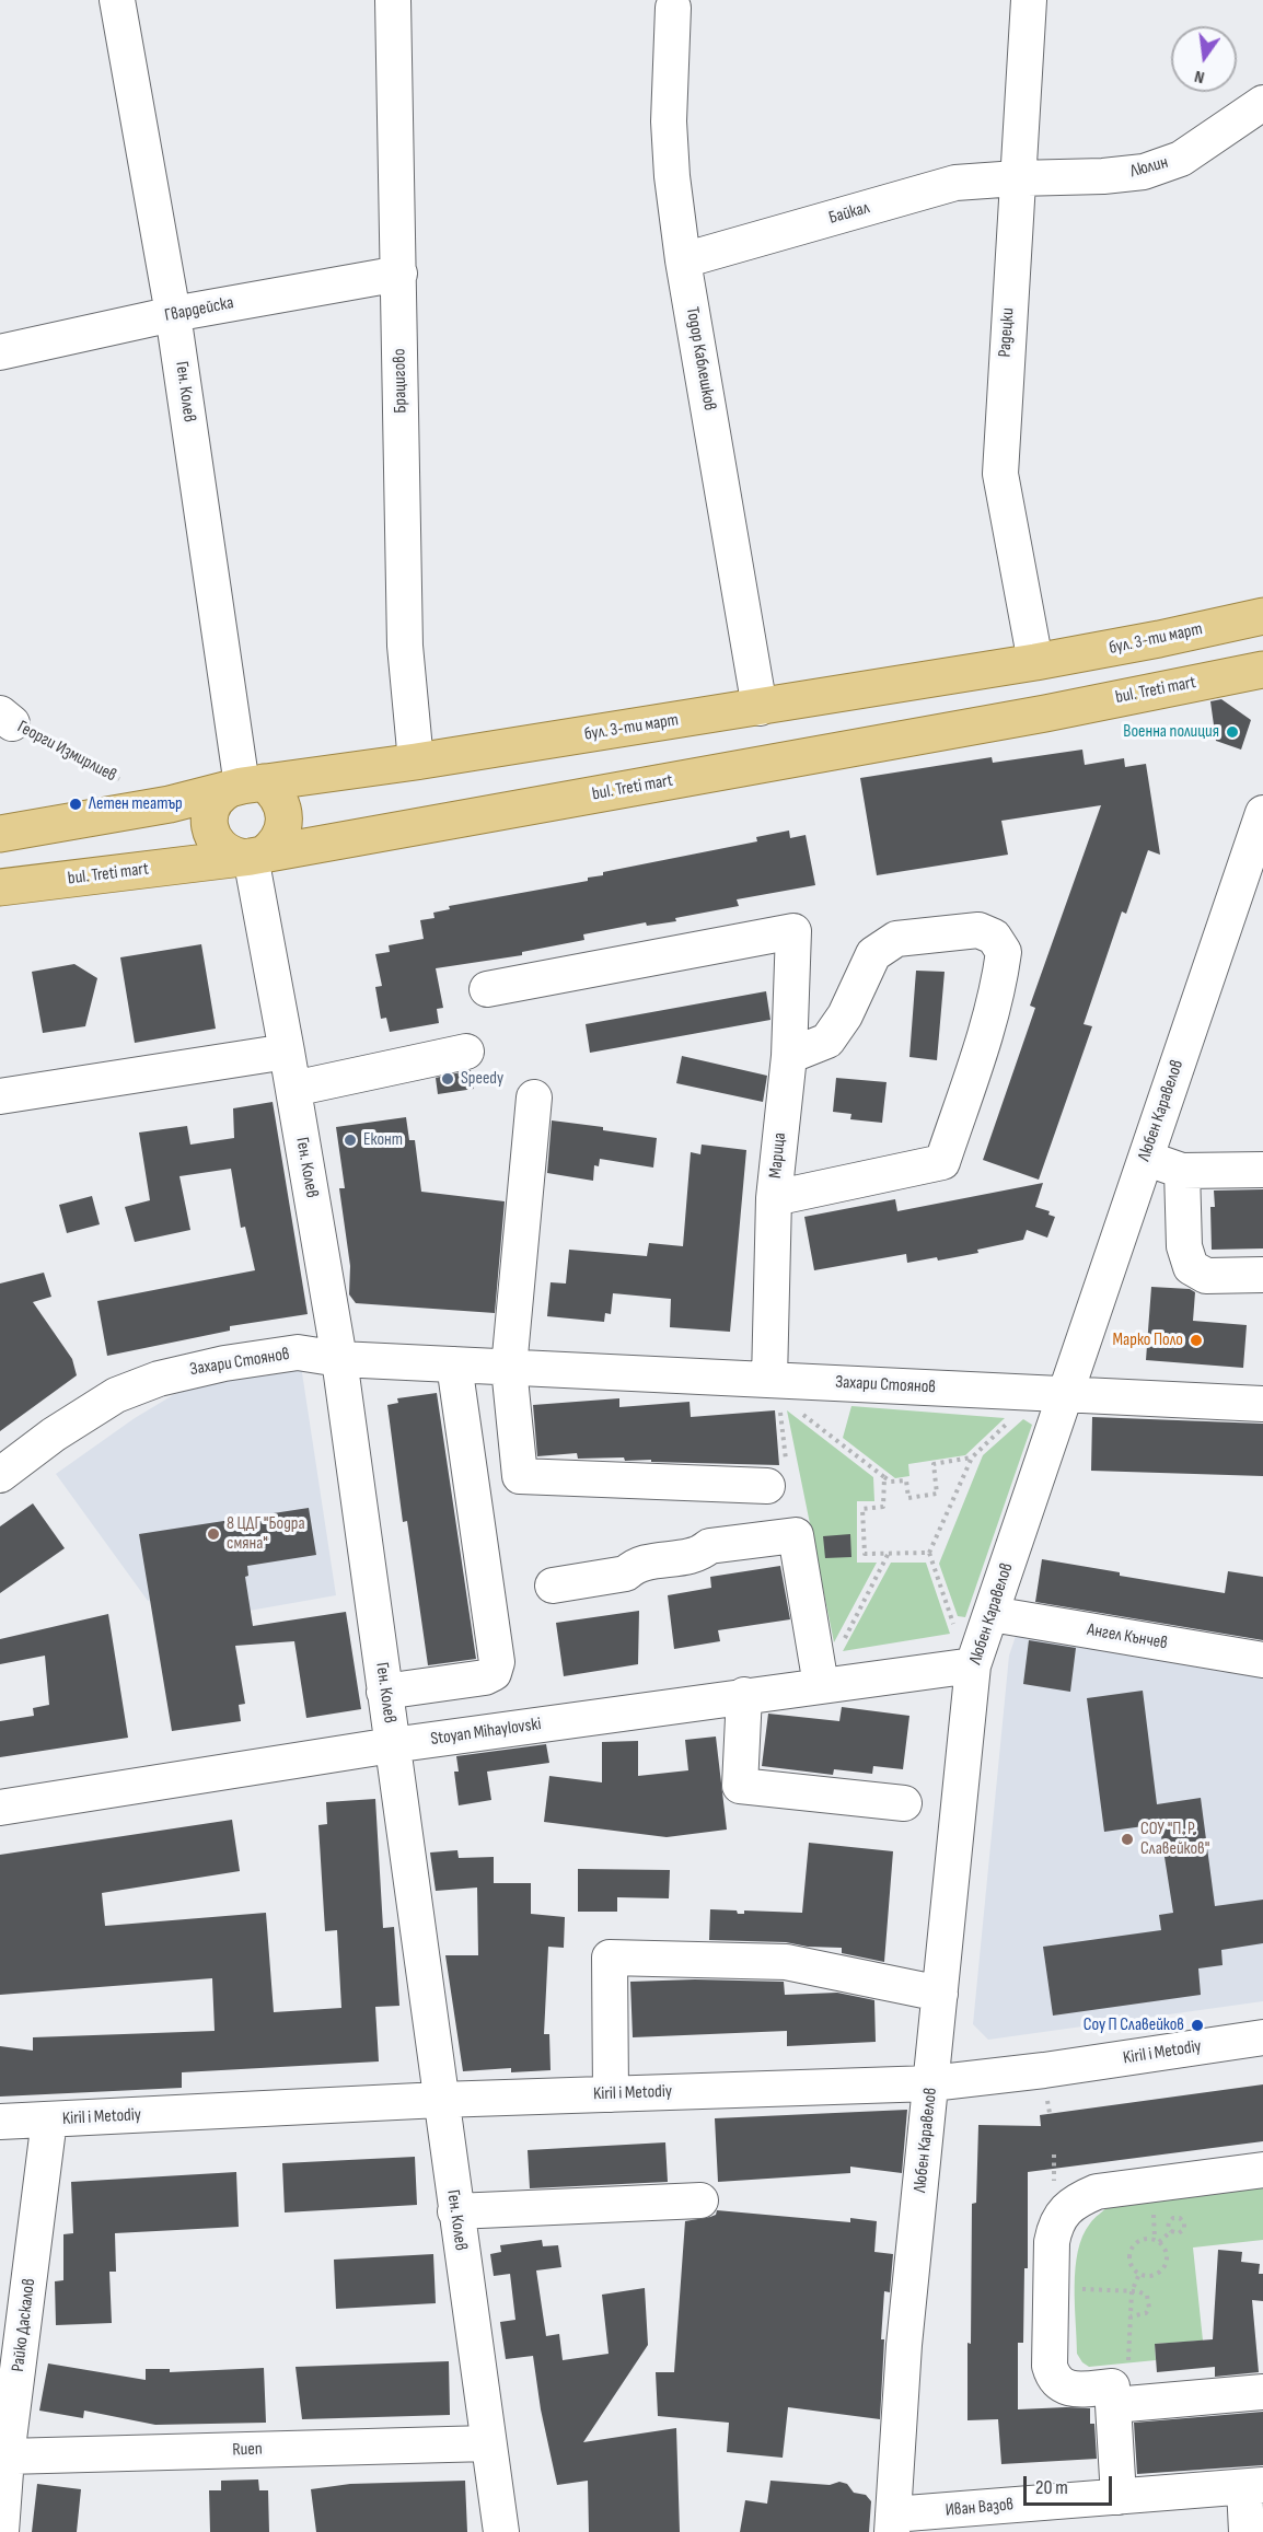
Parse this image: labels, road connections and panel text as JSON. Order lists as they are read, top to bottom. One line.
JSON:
{"streets":{"main road":["бул. 3-ти март","bul. Treti mart"],"street":["Люлин","Байкал","Гвардейска","Радецки","Тодор Каблешков","Брацигово","Ген. Колев","Любен Каравелов","Марица","Захари Стоянов","Ангел Кънчев","Stoyan Mihaylovski","Kiril i Metodiy","Райко Даскалов","Ruen","Иван Вазов"],"path":["Георги Измирлиев"]},"crossings":[["Люлин","Байкал"],["Люлин","Радецки"],["Байкал","Радецки"],["Байкал","Тодор Каблешков"],["Гвардейска","Брацигово"],["Гвардейска","Ген. Колев"],["Радецки","бул. 3-ти март"],["Тодор Каблешков","бул. 3-ти март"],["Брацигово","бул. 3-ти март"],["Ген. Колев","бул. 3-ти март"],["Ген. Колев","bul. Treti mart"],["Ген. Колев","Захари Стоянов"],["Ген. Колев","Stoyan Mihaylovski"],["Ген. Колев","Kiril i Metodiy"],["Ген. Колев","Ruen"],["бул. 3-ти март","bul. Treti mart"],["бул. 3-ти март","Георги Измирлиев"],["Любен Каравелов","Захари Стоянов"],["Любен Каравелов","Ангел Кънчев"],["Любен Каравелов","Stoyan Mihaylovski"],["Любен Каравелов","Kiril i Metodiy"],["Любен Каравелов","Иван Вазов"],["Марица","Захари Стоянов"],["Kiril i Metodiy","Райко Даскалов"],["Райко Даскалов","Ruen"]],"places":["Военна полиция","Летен театър","Speedy","Еконт","Марко Поло","8 ЦДГ \"Бодра смяна\"","СОУ \"П. Р. Славейков\"","Соу П Славейков"],"scale_bar":"20 m","north":"bottom"}
